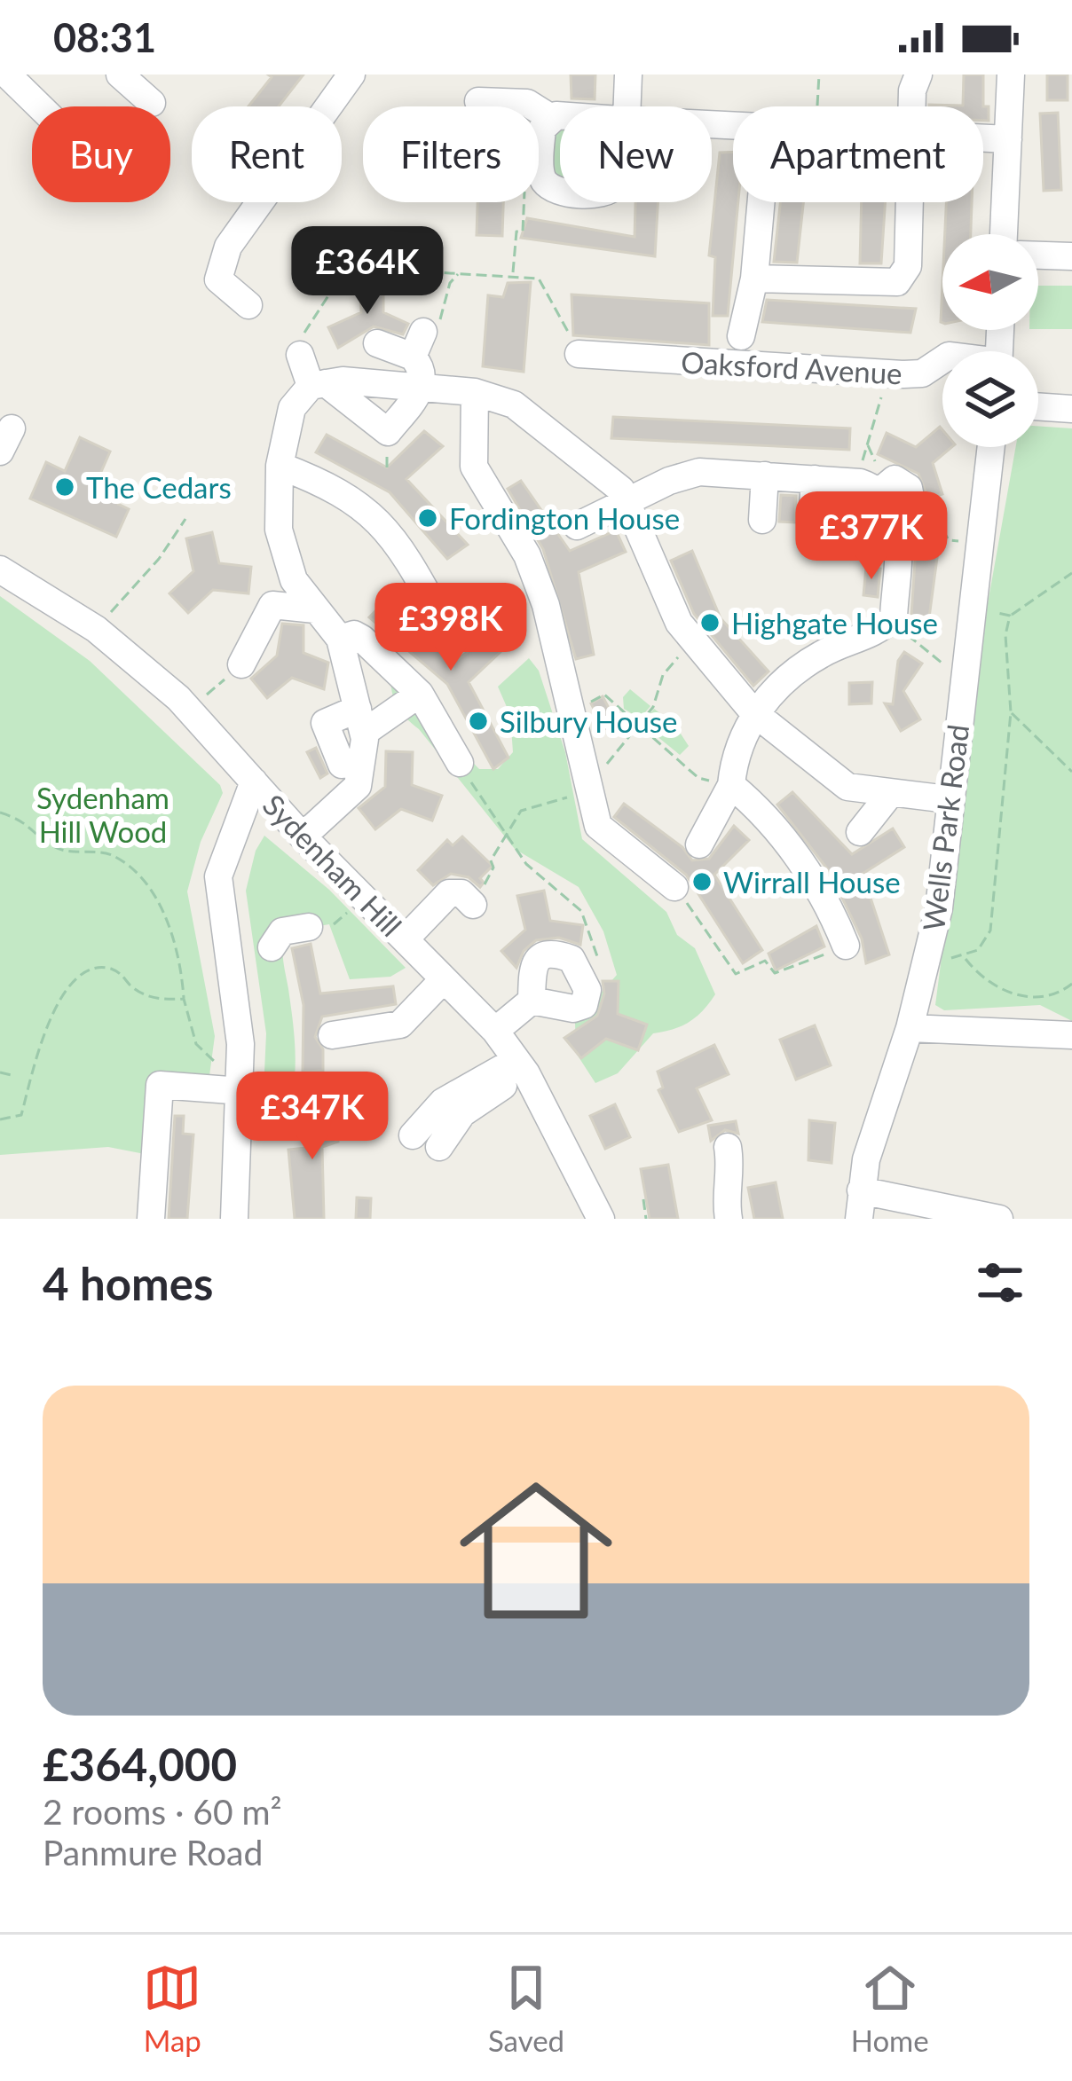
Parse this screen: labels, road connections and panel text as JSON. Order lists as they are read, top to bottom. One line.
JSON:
{"streets":{"street":["Oaksford Avenue","Wells Park Road","Sydenham Hill"]},"parks":["Sydenham Hill Wood"],"places":["The Cedars","Fordington House","Highgate House","Silbury House","Wirrall House"],"north":"left","page":{"status":"08:31","chip":["Buy","Rent","Filters","New","Apartment"],"price":["£364K","£377K","£398K","£347K"],"heading":"4 homes","list":[{"name":"£364,000","note":"2 rooms · 60 m² · Panmure Road"}],"tabs":["Map","Saved","Home"]}}
